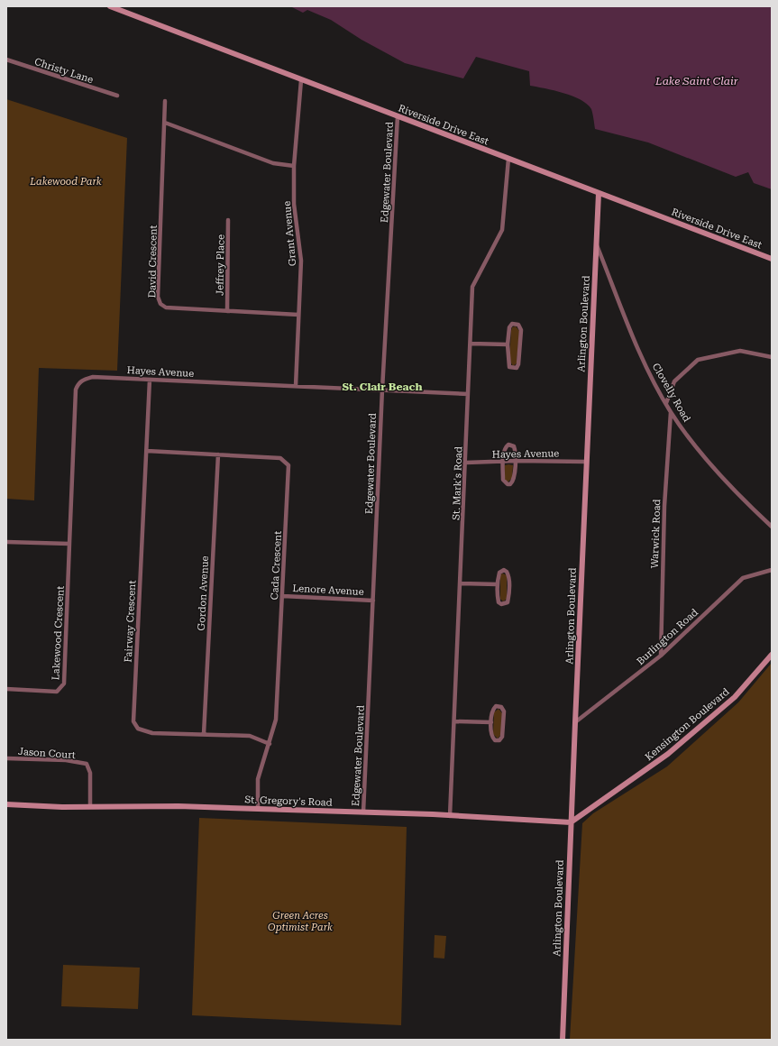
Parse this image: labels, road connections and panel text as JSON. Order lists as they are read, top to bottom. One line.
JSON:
{"streets":{"street":["Christy Lane","Riverside Drive East","Edgewater Boulevard","Grant Avenue","David Crescent","Jeffrey Place","Arlington Boulevard","Hayes Avenue","Clovelly Road","St. Mark's Road","Warwick Road","Cada Crescent","Lenore Avenue","Gordon Avenue","Fairway Crescent","Lakewood Crescent","Burlington Road","Kensington Boulevard","Jason Court","St. Gregory's Road"]},"crossings":[["Riverside Drive East","Edgewater Boulevard"],["Riverside Drive East","Grant Avenue"],["Riverside Drive East","Arlington Boulevard"],["Riverside Drive East","St. Mark's Road"],["Edgewater Boulevard","Hayes Avenue"],["Edgewater Boulevard","Lenore Avenue"],["Edgewater Boulevard","St. Gregory's Road"],["Grant Avenue","David Crescent"],["Grant Avenue","Hayes Avenue"],["David Crescent","Jeffrey Place"],["Arlington Boulevard","Hayes Avenue"],["Arlington Boulevard","Clovelly Road"],["Arlington Boulevard","Burlington Road"],["Arlington Boulevard","Kensington Boulevard"],["Arlington Boulevard","St. Gregory's Road"],["Hayes Avenue","St. Mark's Road"],["Hayes Avenue","Fairway Crescent"],["Hayes Avenue","Lakewood Crescent"],["Clovelly Road","Warwick Road"],["St. Mark's Road","St. Gregory's Road"],["Warwick Road","Burlington Road"],["Cada Crescent","Lenore Avenue"],["Cada Crescent","Gordon Avenue"],["Cada Crescent","Fairway Crescent"],["Cada Crescent","St. Gregory's Road"],["Gordon Avenue","Fairway Crescent"],["Kensington Boulevard","St. Gregory's Road"],["Jason Court","St. Gregory's Road"]],"districts":["St. Clair Beach"],"water":["Lake Saint Clair"],"parks":["Lakewood Park","Green Acres Optimist Park"]}
